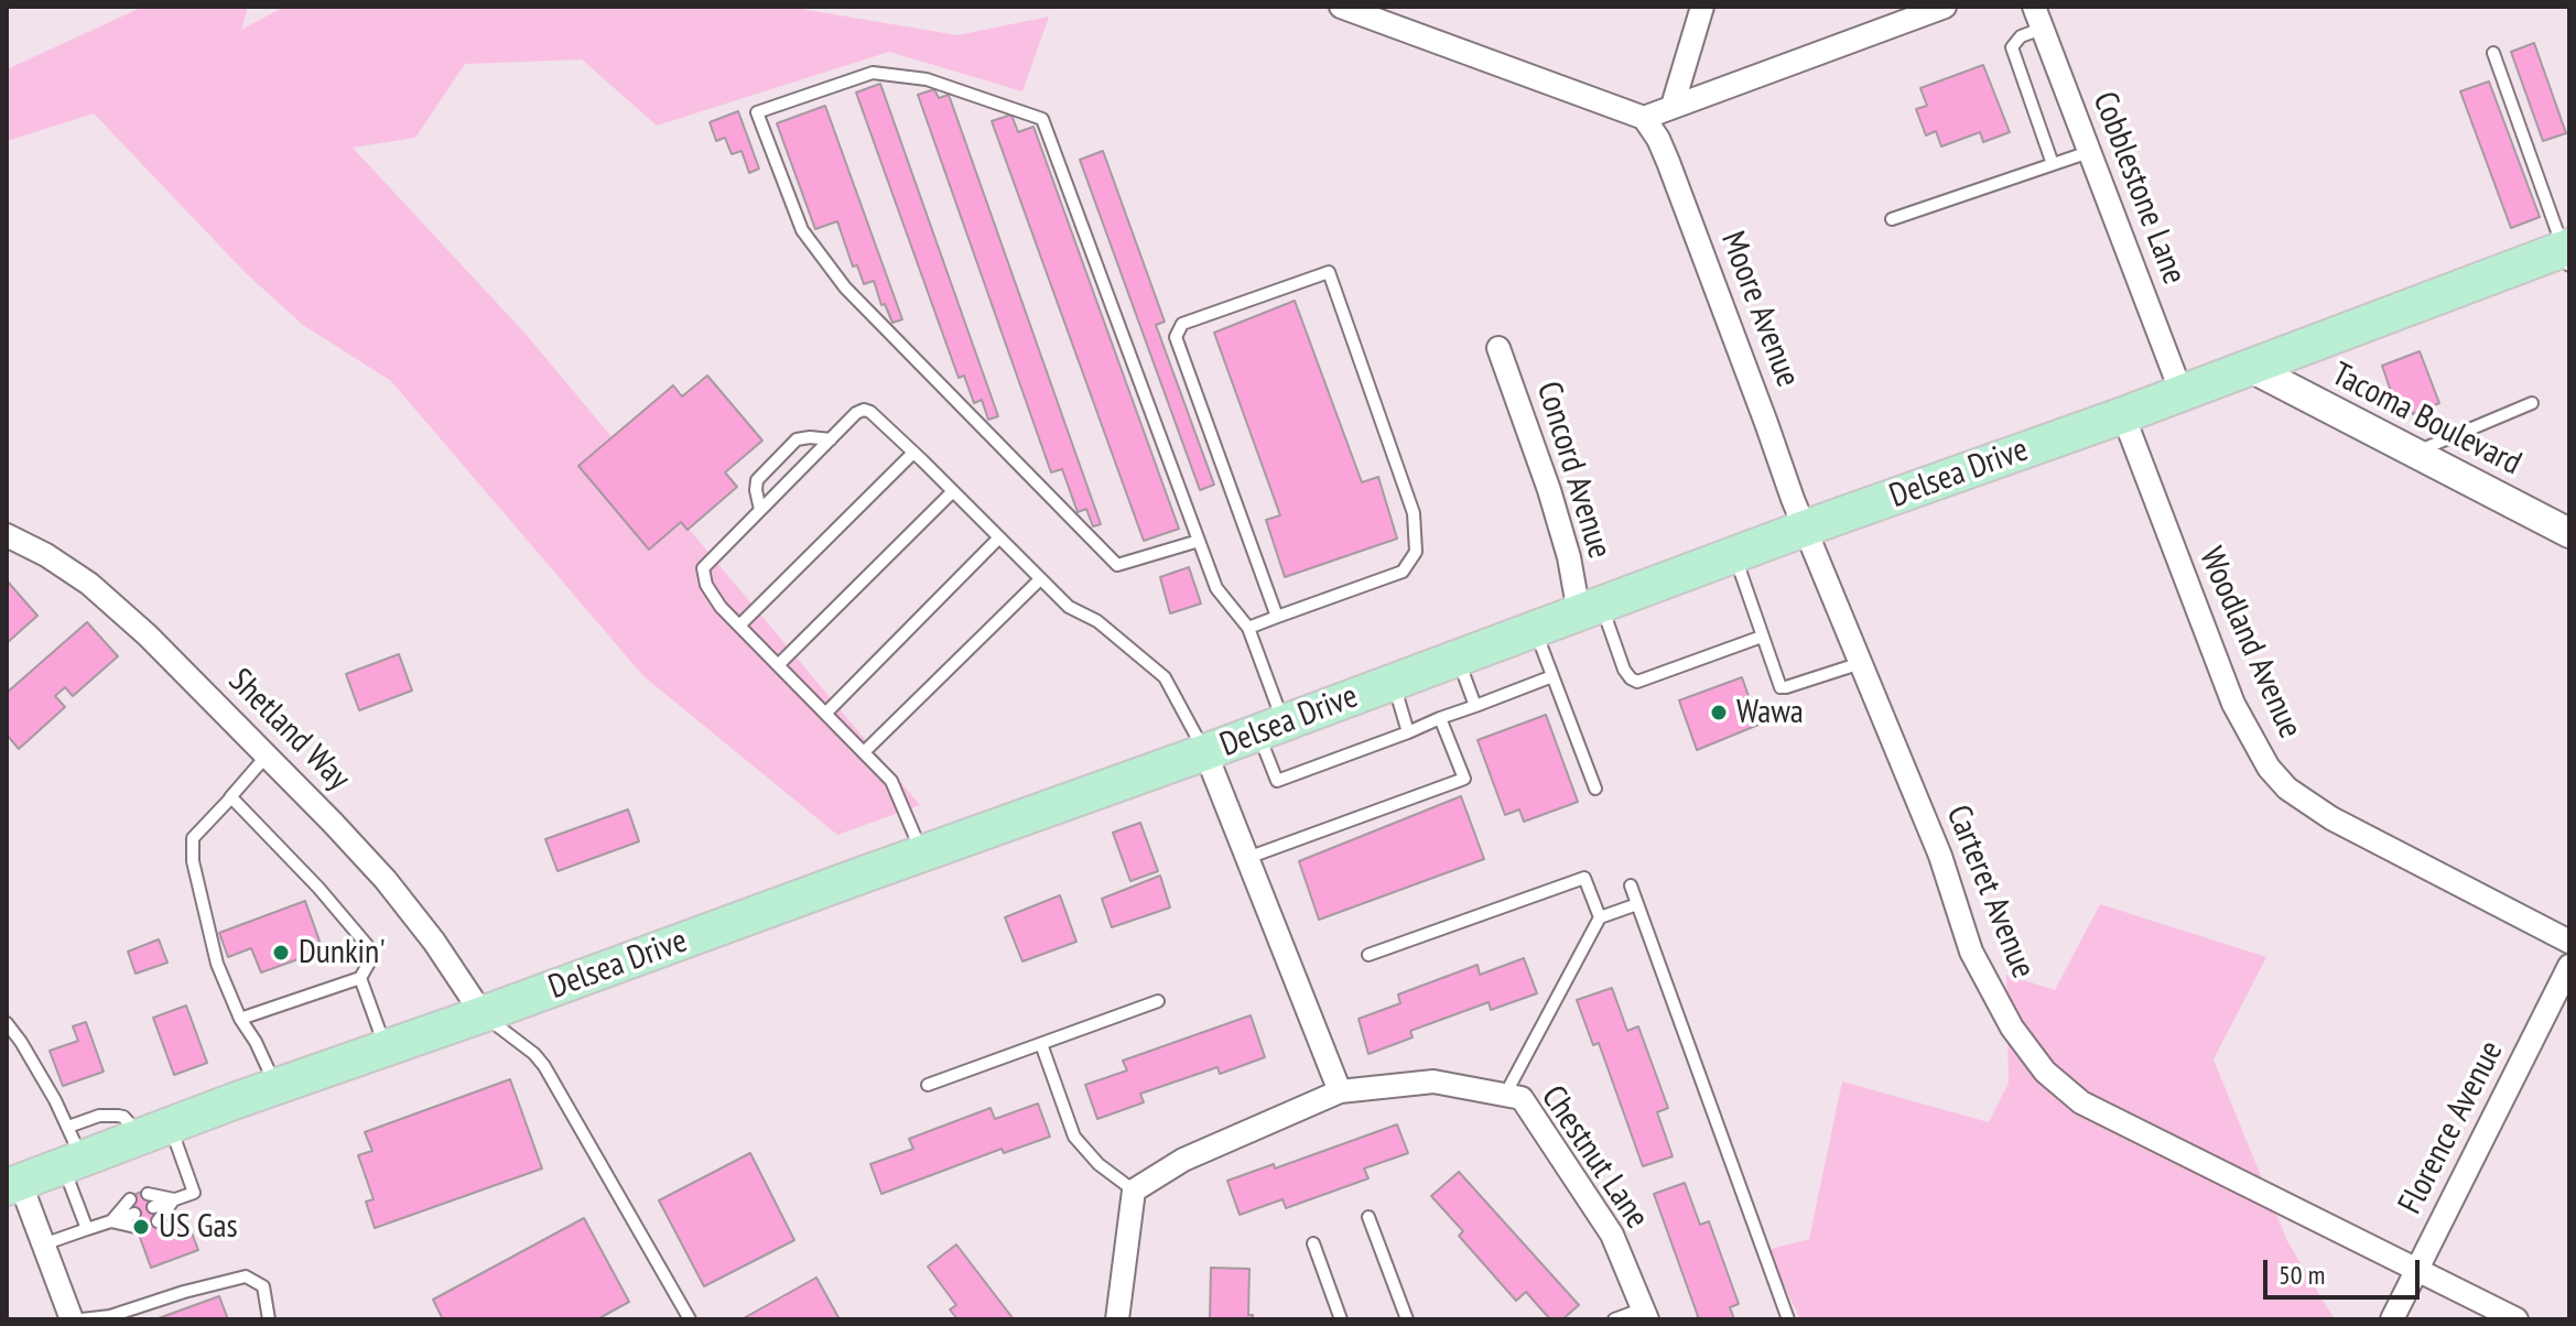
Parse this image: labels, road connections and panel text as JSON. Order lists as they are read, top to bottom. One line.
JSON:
{"streets":{"main road":["Delsea Drive"],"street":["Cobblestone Lane","Moore Avenue","Tacoma Boulevard","Concord Avenue","Woodland Avenue","Shetland Way","Carteret Avenue","Florence Avenue","Chestnut Lane"]},"crossings":[["Cobblestone Lane","Delsea Drive"],["Moore Avenue","Delsea Drive"],["Moore Avenue","Carteret Avenue"],["Tacoma Boulevard","Delsea Drive"],["Concord Avenue","Delsea Drive"],["Delsea Drive","Woodland Avenue"],["Delsea Drive","Shetland Way"],["Delsea Drive","Carteret Avenue"],["Carteret Avenue","Florence Avenue"]],"places":["Wawa","Dunkin'","US Gas"],"scale_bar":"50 m"}
